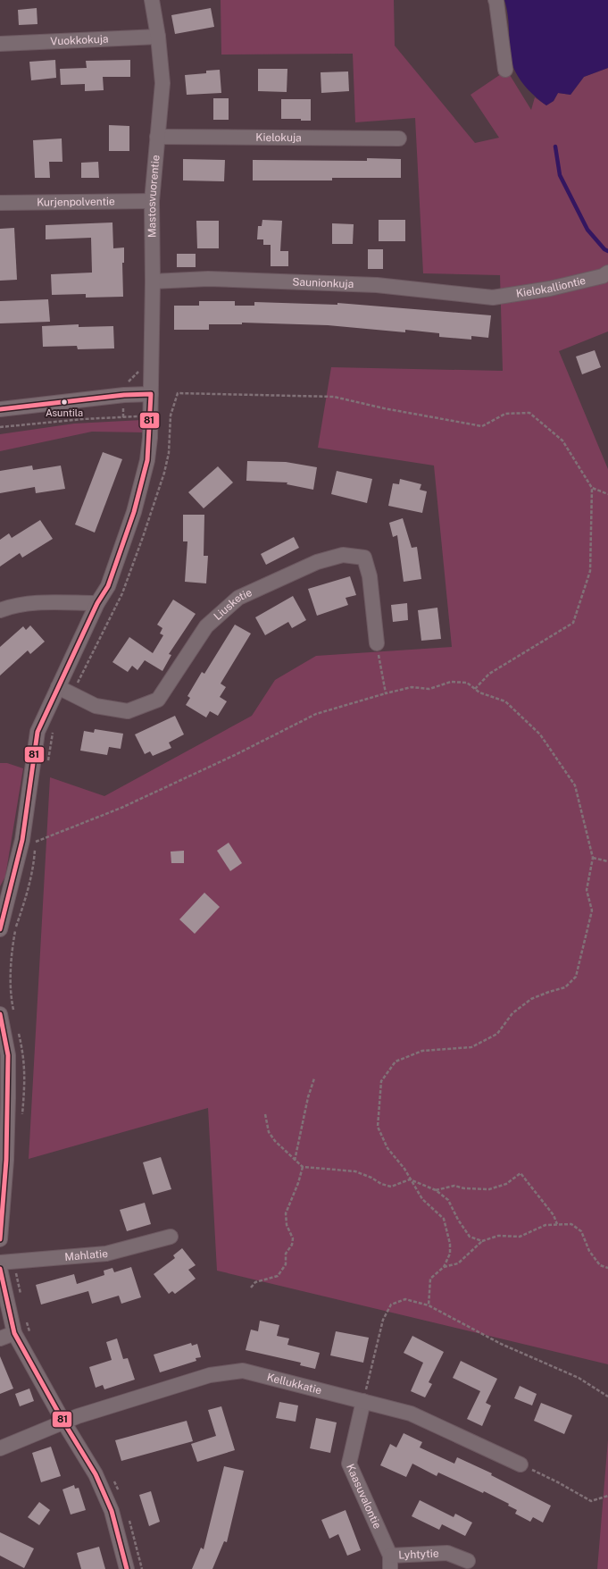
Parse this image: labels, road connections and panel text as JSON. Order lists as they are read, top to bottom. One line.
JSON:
{"streets":{"street":["Vuokkokuja","Kielokuja","Mastosvuorentie","Kurjenpolventie","Saunionkuja","Kielokalliontie","Liusketie","Mahlatie","Kellukkatie","Kaasuvalontie","Lyhtytie"]},"crossings":[["Vuokkokuja","Mastosvuorentie"],["Kielokuja","Mastosvuorentie"],["Mastosvuorentie","Kurjenpolventie"],["Mastosvuorentie","Saunionkuja"],["Mastosvuorentie","Liusketie"],["Saunionkuja","Kielokalliontie"],["Kellukkatie","Kaasuvalontie"],["Kaasuvalontie","Lyhtytie"]],"places":["Asuntila"],"lines":["transit line 81"]}
